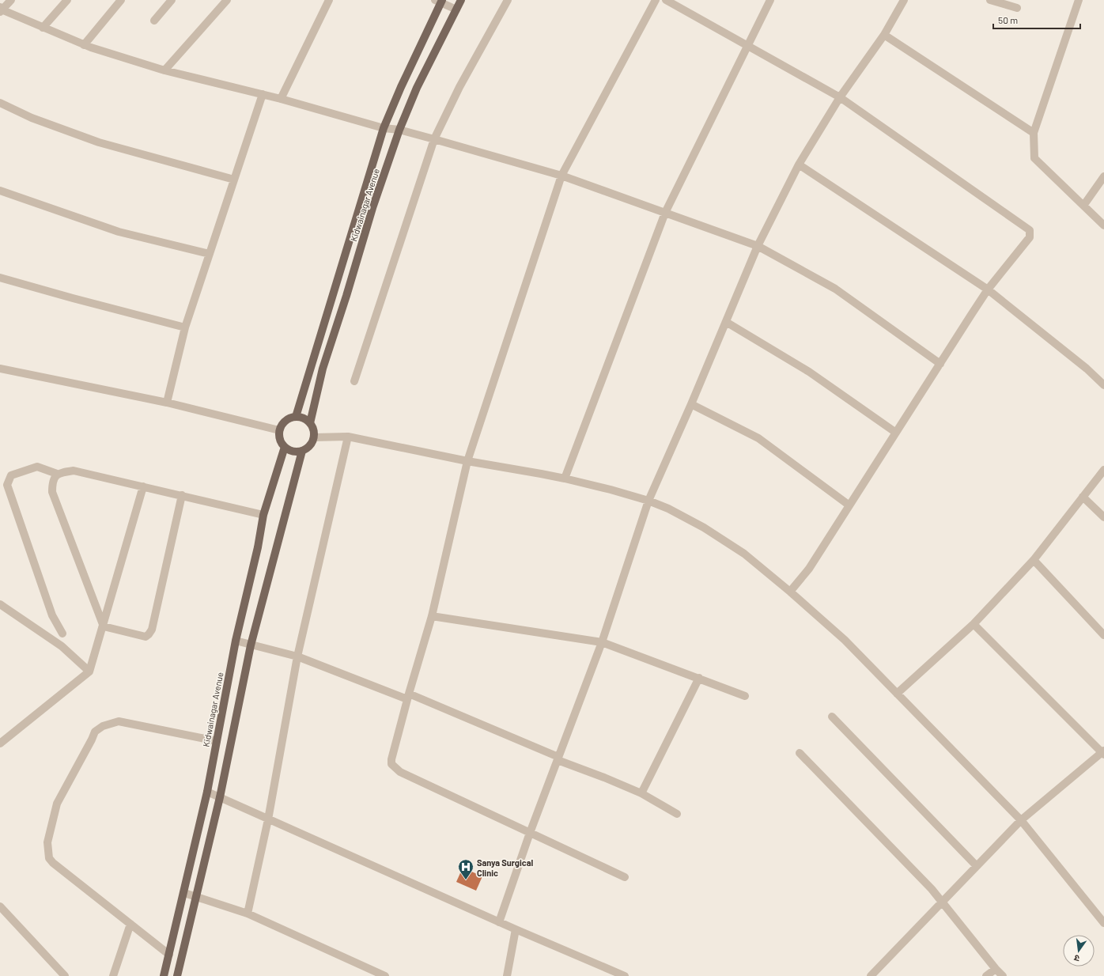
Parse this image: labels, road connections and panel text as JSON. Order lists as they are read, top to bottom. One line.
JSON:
{"streets":{"main road":["Kidwainagar Avenue"]},"places":{"hospital":["Sanya Surgical Clinic"]},"scale_bar":"50 m","north":"bottom"}
